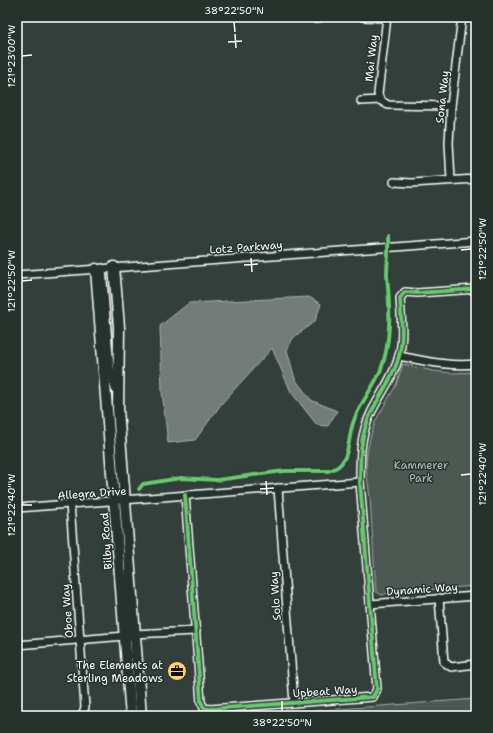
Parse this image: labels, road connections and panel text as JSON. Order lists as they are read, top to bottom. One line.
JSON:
{"streets":{"street":["Mai Way","Sona Way","Lotz Parkway","Allegra Drive","Bilby Road","Dynamic Way","Solo Way","Oboe Way","Upbeat Way"]},"crossings":[["Lotz Parkway","Bilby Road"],["Allegra Drive","Bilby Road"],["Allegra Drive","Solo Way"],["Allegra Drive","Oboe Way"],["Allegra Drive","Upbeat Way"],["Dynamic Way","Upbeat Way"],["Solo Way","Upbeat Way"]],"parks":["Kammerer Park"],"places":{"office":["The Elements at Sterling Meadows"]},"coordinates":["38°22'50\"N","121°23'00\"W","121°22'50\"W","121°22'40\"W"]}
